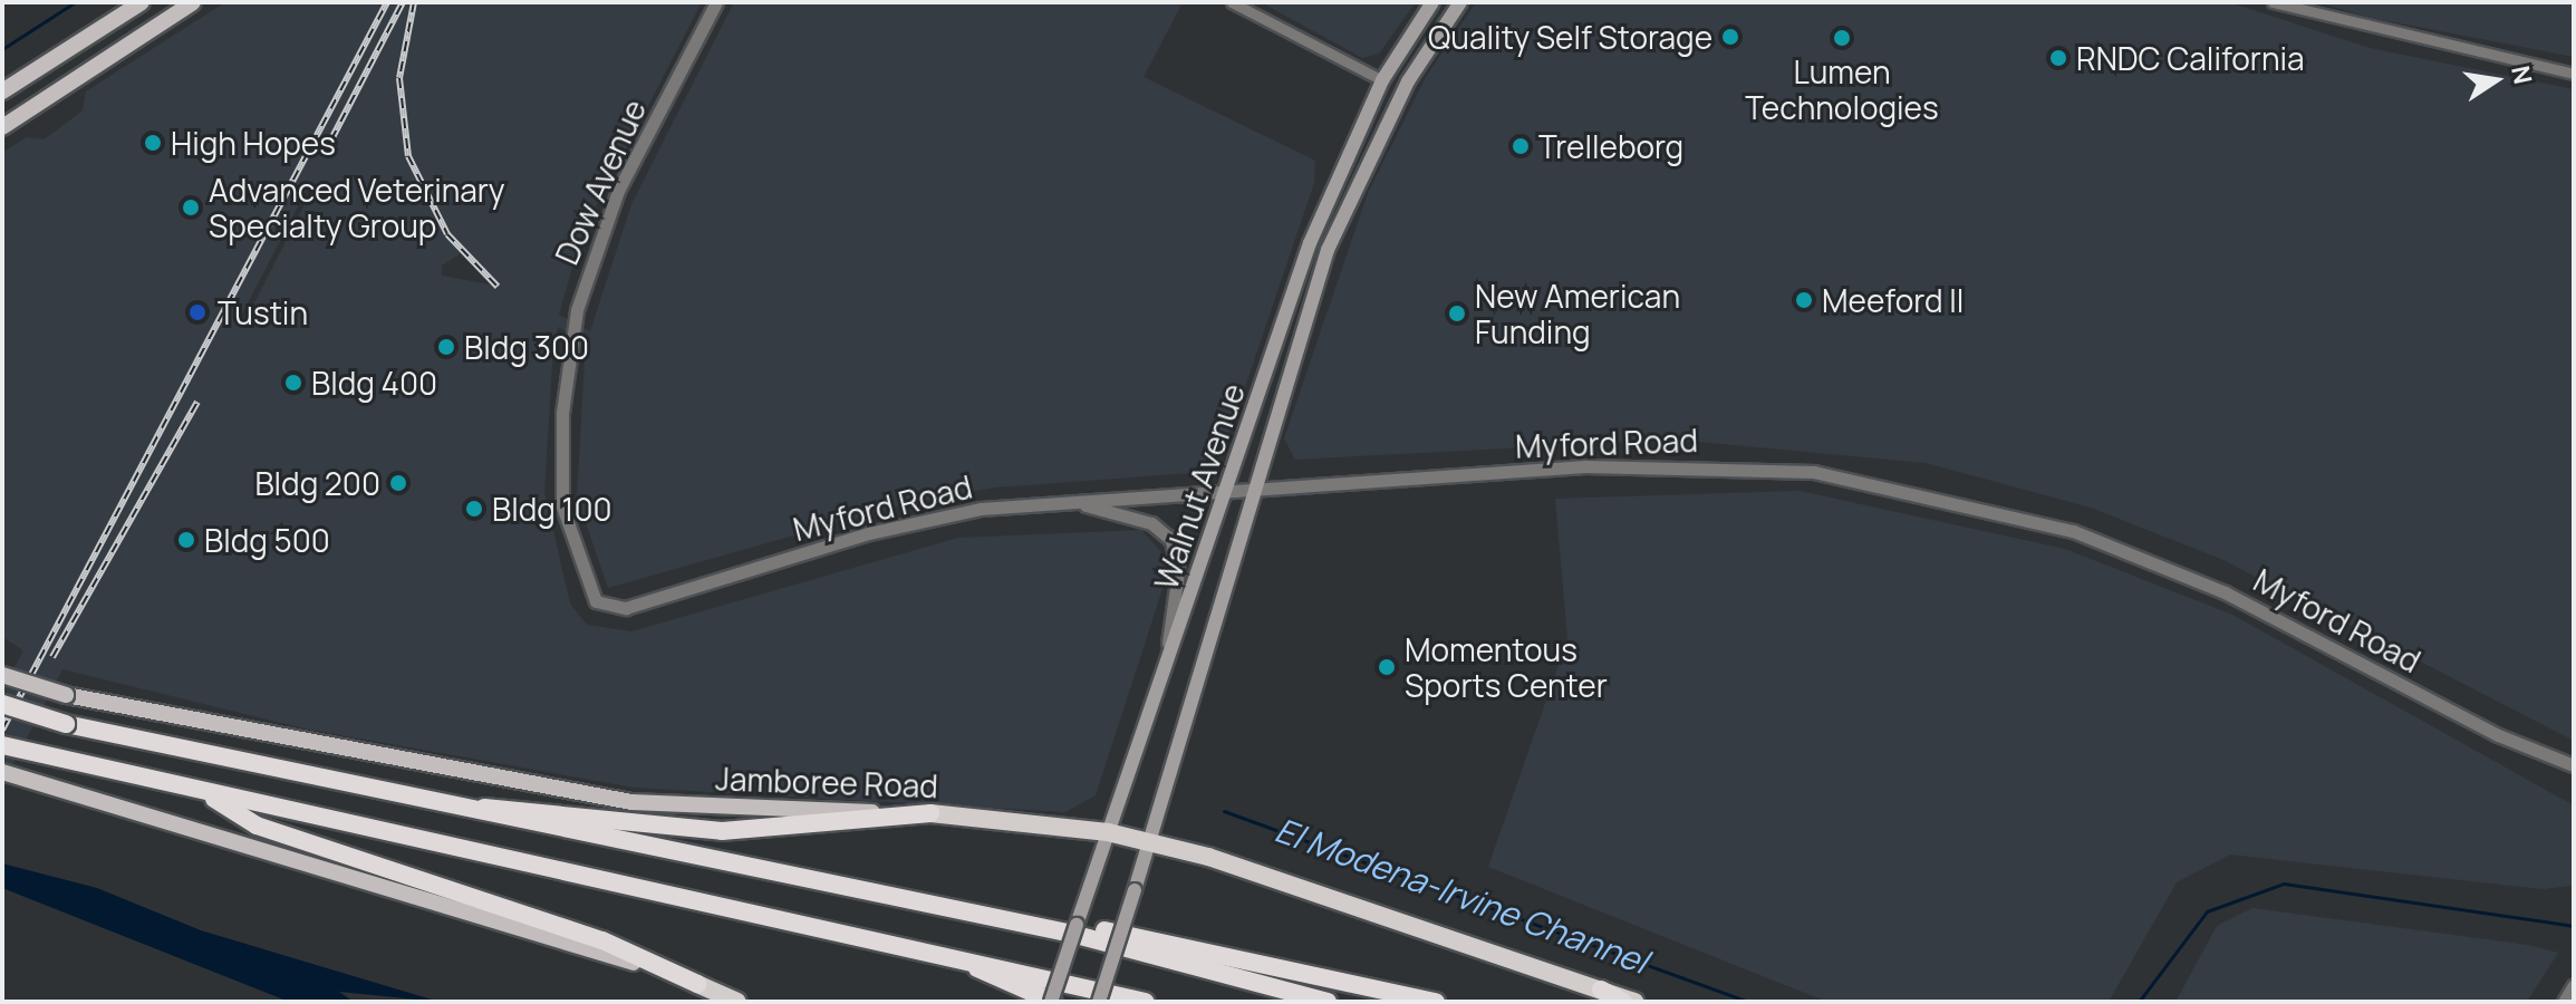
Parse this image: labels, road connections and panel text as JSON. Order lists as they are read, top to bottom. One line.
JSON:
{"streets":{"highway":["Jamboree Road"],"main road":["Walnut Avenue"],"street":["Dow Avenue","Myford Road"]},"crossings":[["Dow Avenue","Myford Road"],["Myford Road","Walnut Avenue"],["Walnut Avenue","Jamboree Road"]],"water":["El Modena-Irvine Channel"],"places":["Quality Self Storage","Lumen Technologies","RNDC California","High Hopes","Trelleborg","Advanced Veterinary Specialty Group","Meeford II","Tustin","New American Funding","Bldg 300","Bldg 400","Bldg 200","Bldg 100","Bldg 500","Momentous Sports Center"],"north":"right"}
